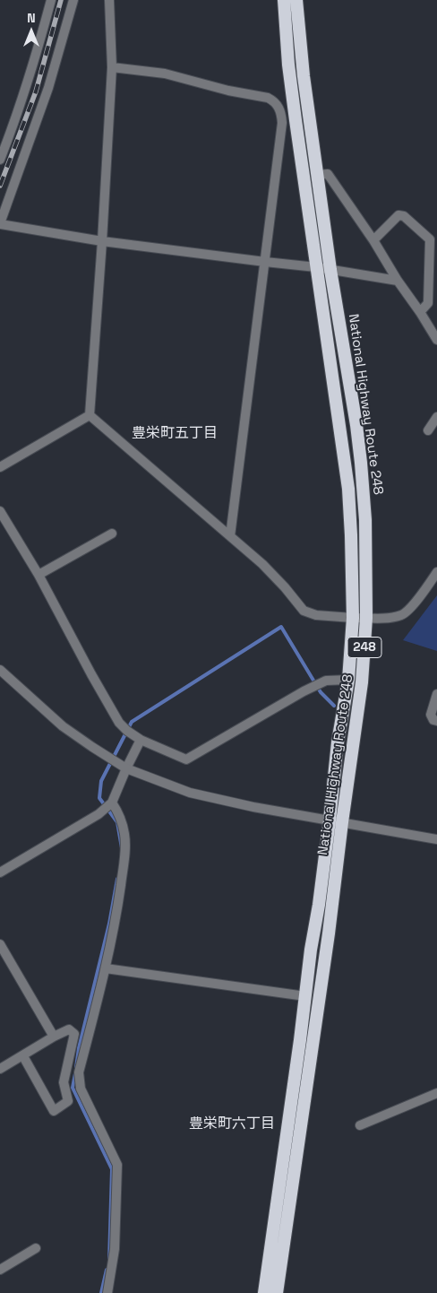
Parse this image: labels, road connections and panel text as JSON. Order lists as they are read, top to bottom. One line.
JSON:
{"streets":{"highway":["National Highway Route 248","248"]},"districts":["豊栄町五丁目","豊栄町六丁目"],"north":"top"}
